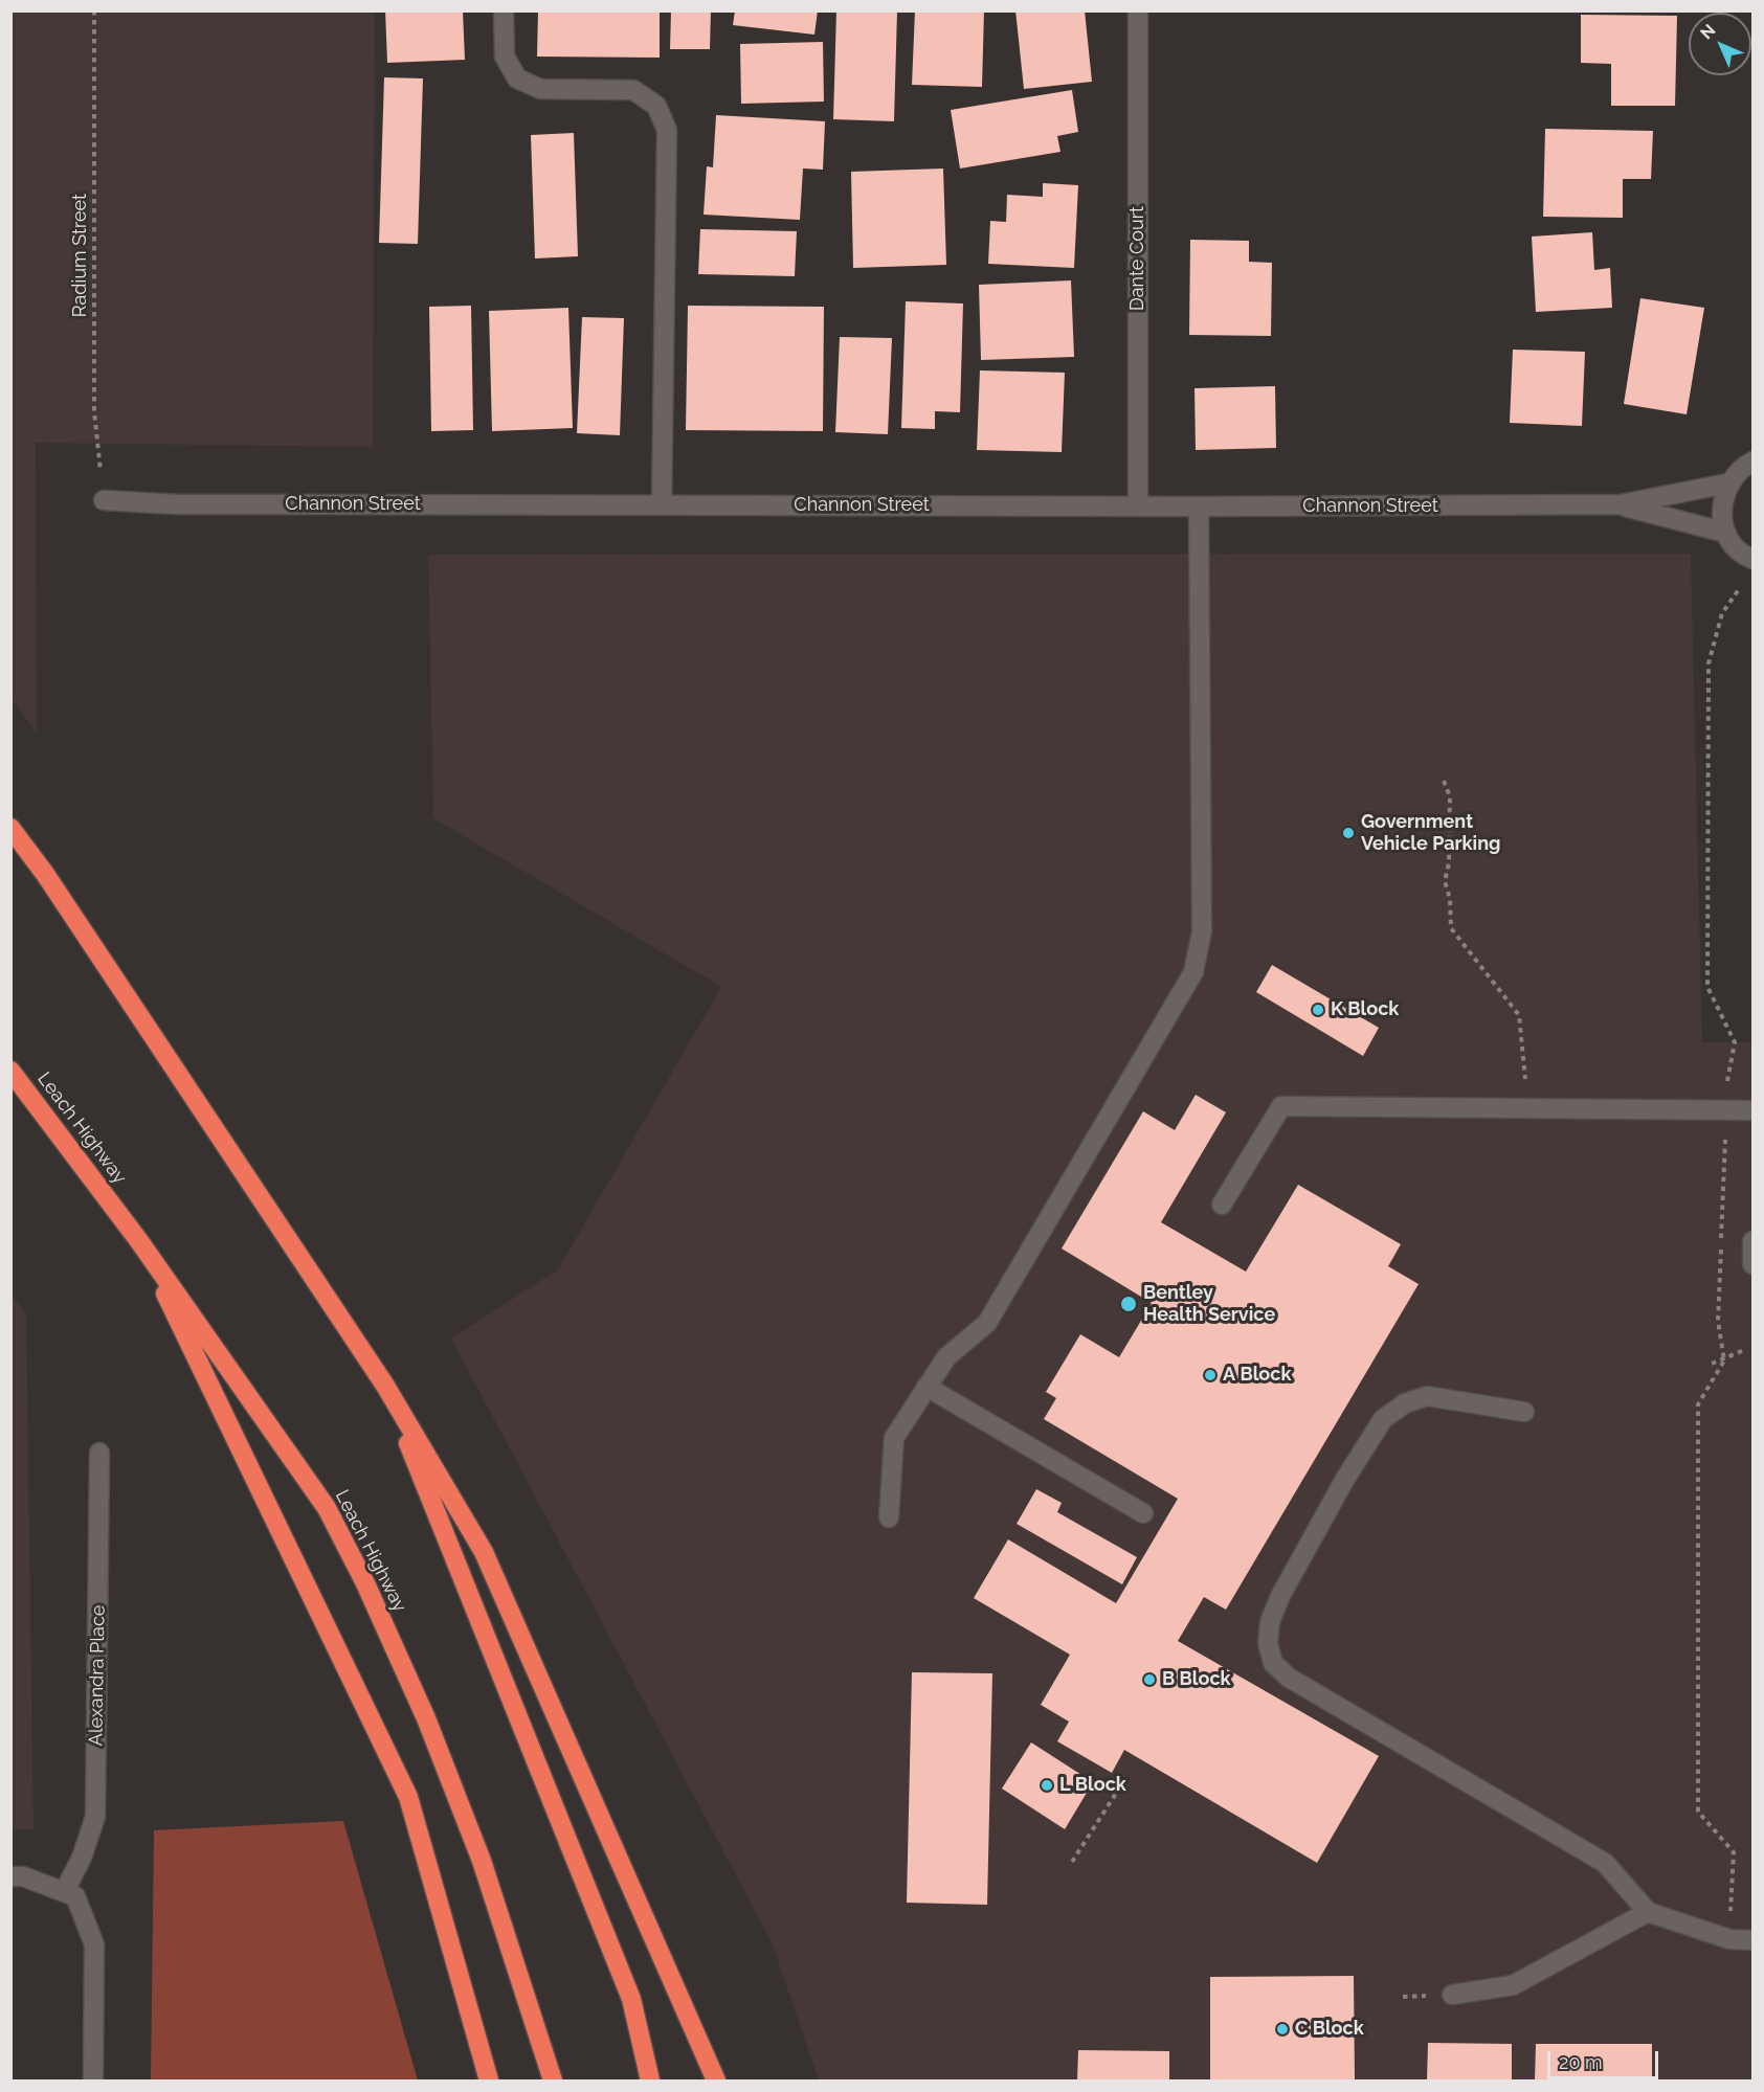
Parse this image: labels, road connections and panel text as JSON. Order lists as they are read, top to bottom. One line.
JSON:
{"streets":{"highway":["Leach Highway"],"street":["Dante Court","Channon Street","Alexandra Place"],"path":["Radium Street"]},"crossings":[["Radium Street","Channon Street"],["Dante Court","Channon Street"]],"places":["Government Vehicle Parking","K Block","Bentley Health Service","A Block","B Block","L Block","C Block"],"scale_bar":"20 m","north":"top left"}
